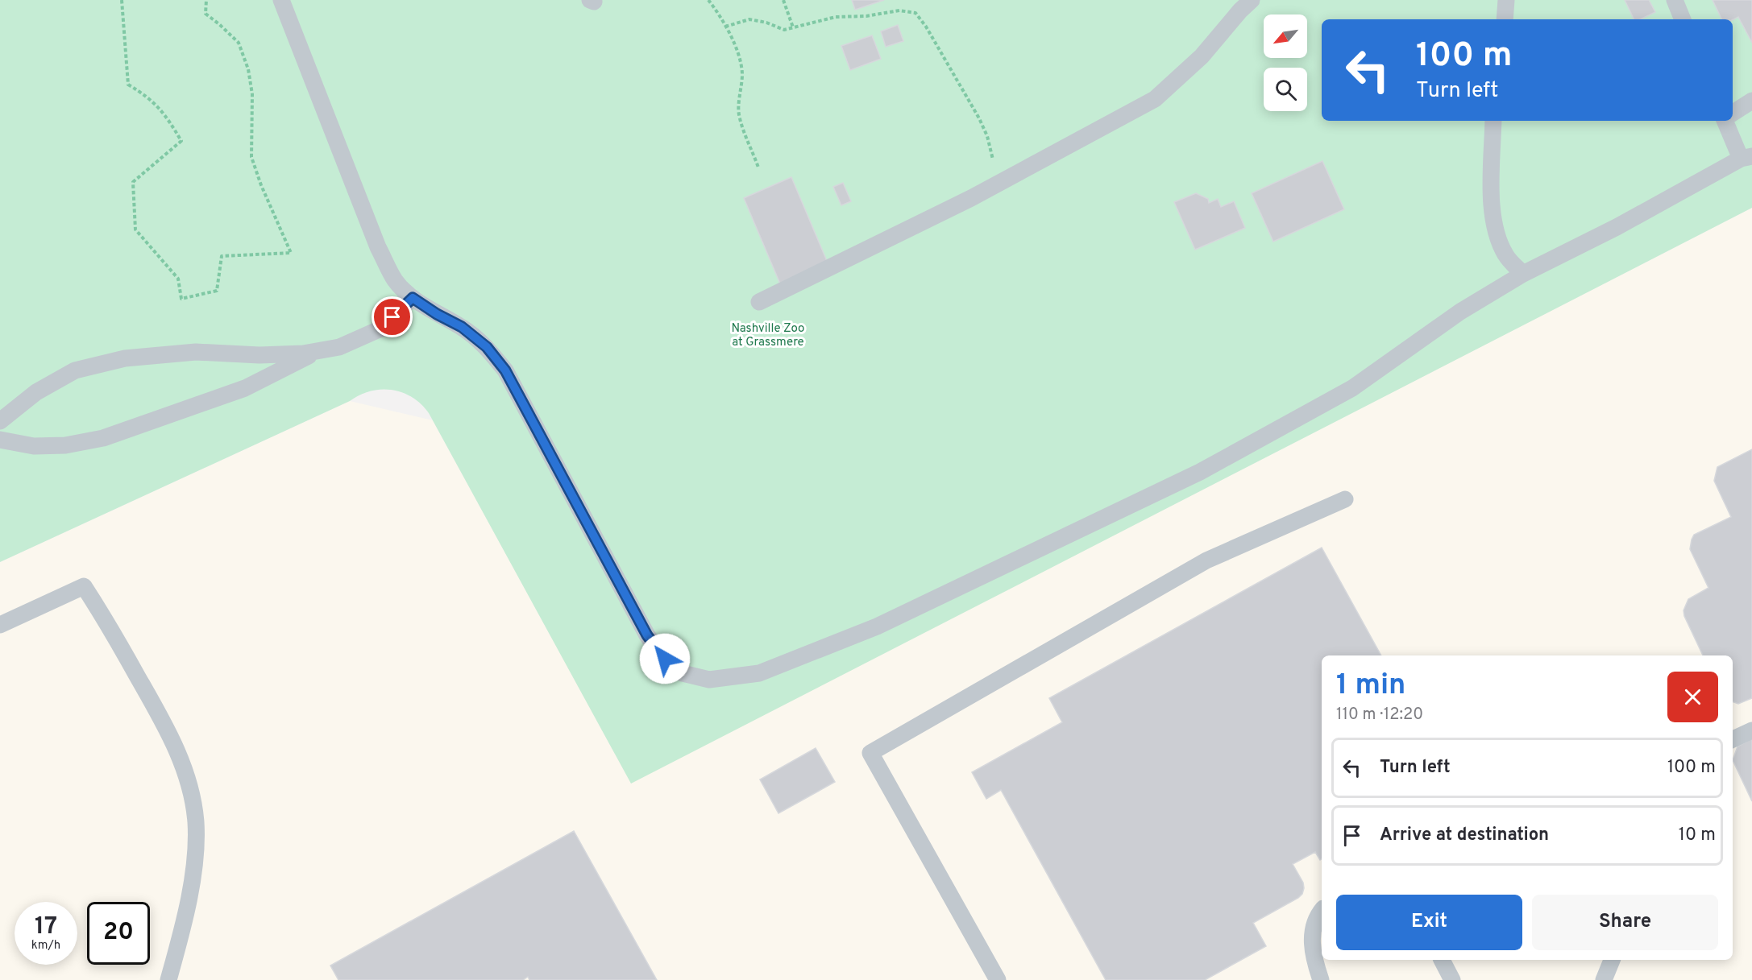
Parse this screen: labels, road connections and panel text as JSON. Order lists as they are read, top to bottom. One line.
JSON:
{"parks":["Nashville Zoo at Grassmere"],"north":"bottom left","page":{"turn":["100 m","Turn left"],"heading":["1 min","110 m · 12:20"],"list":[{"name":"Turn left","value":"100 m"},{"name":"Arrive at destination","value":"10 m"}],"buttons":["Exit","Share"],"speed":"17 km/h","limit":"20"}}
